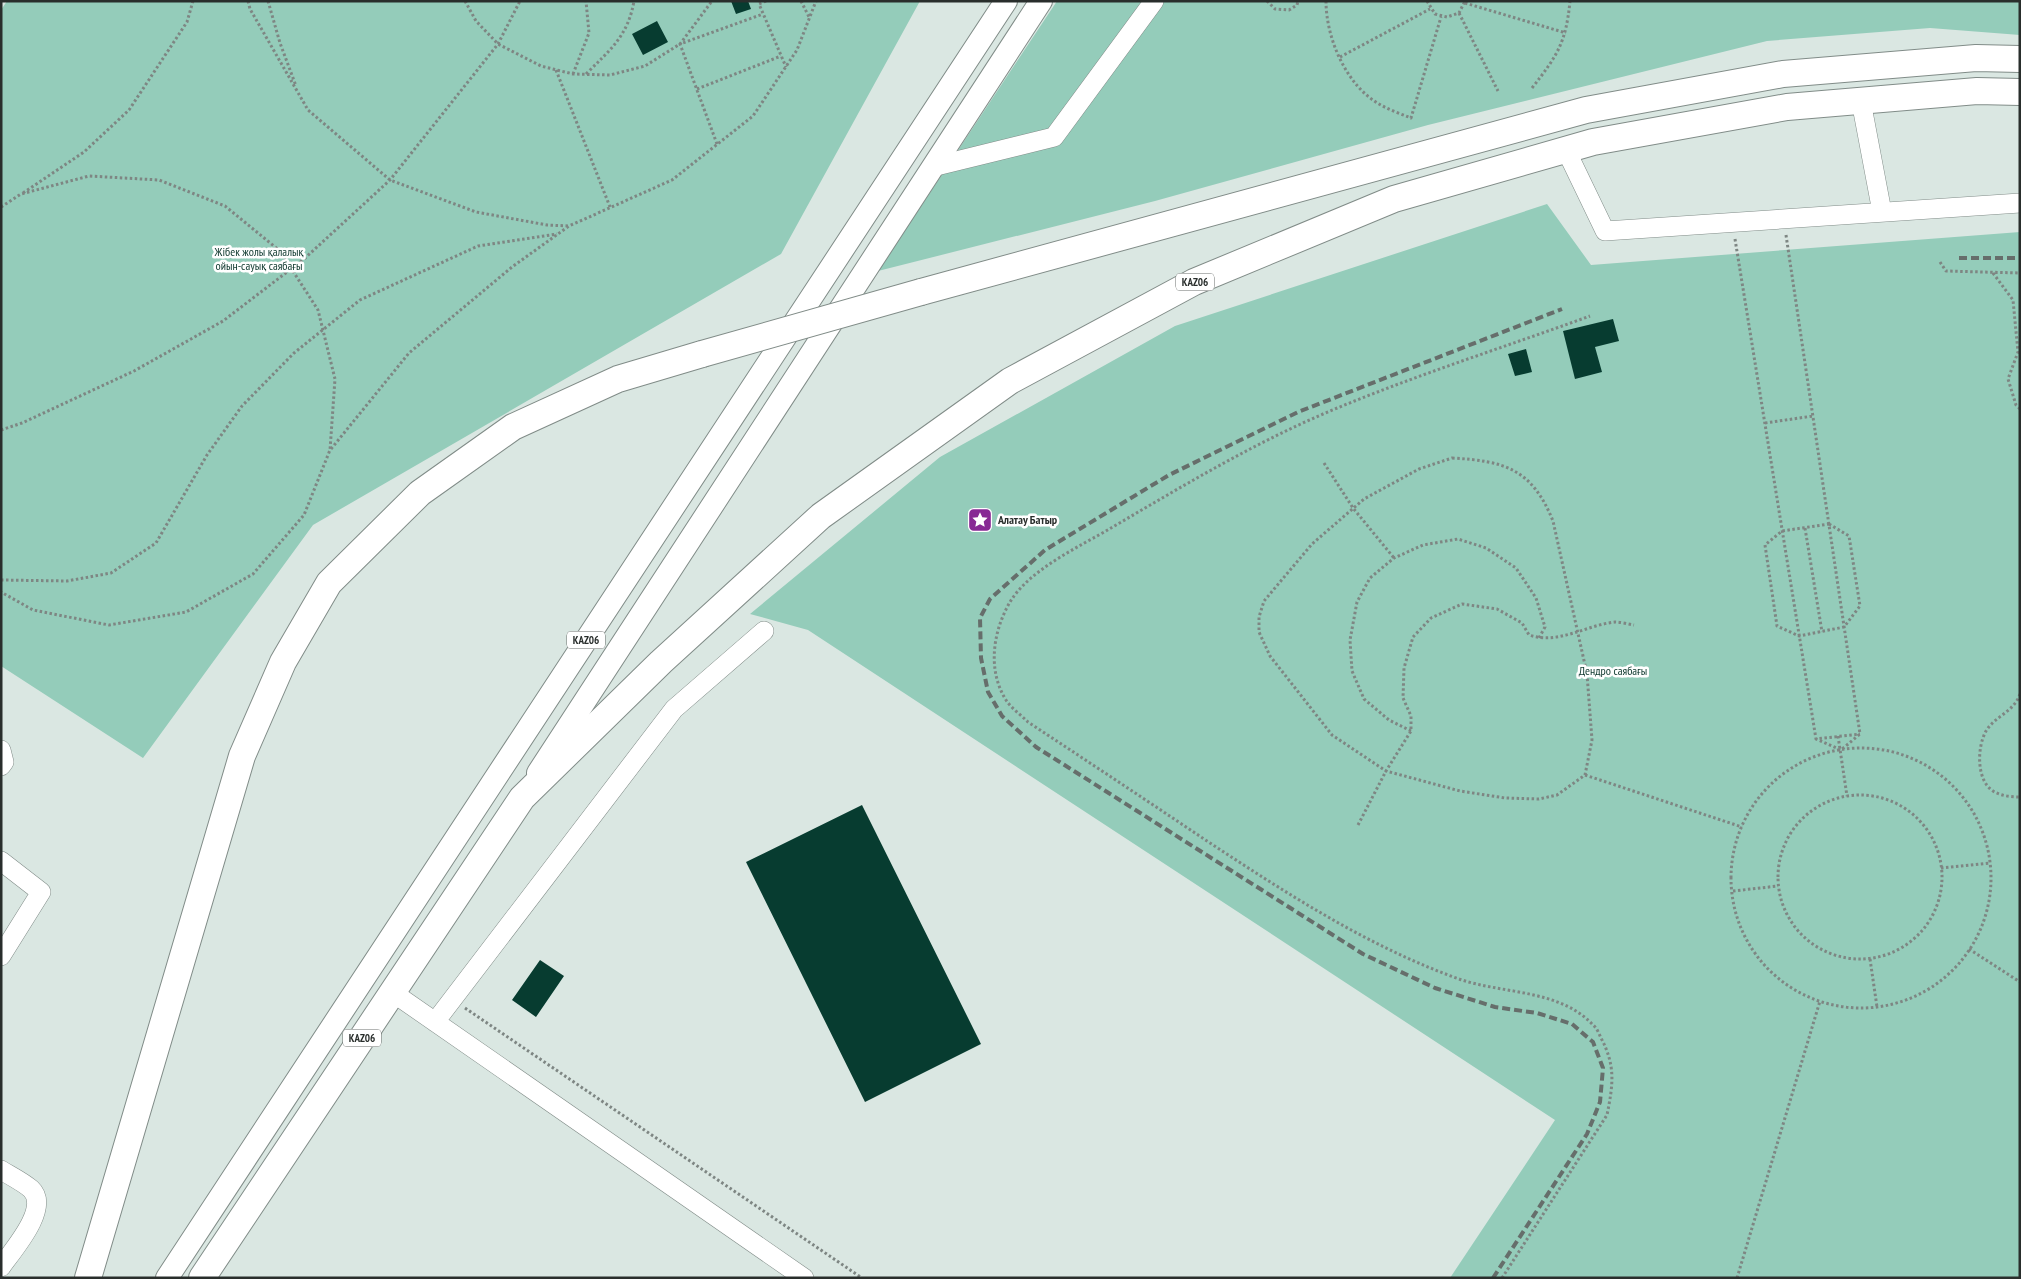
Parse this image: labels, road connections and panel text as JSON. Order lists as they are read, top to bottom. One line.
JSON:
{"streets":{"highway":["KАZ06"]},"parks":["Жібек жолы қалалық ойын-сауық саябағы","Дендро саябағы"],"places":{"place":["Алатау Батыр"]}}
